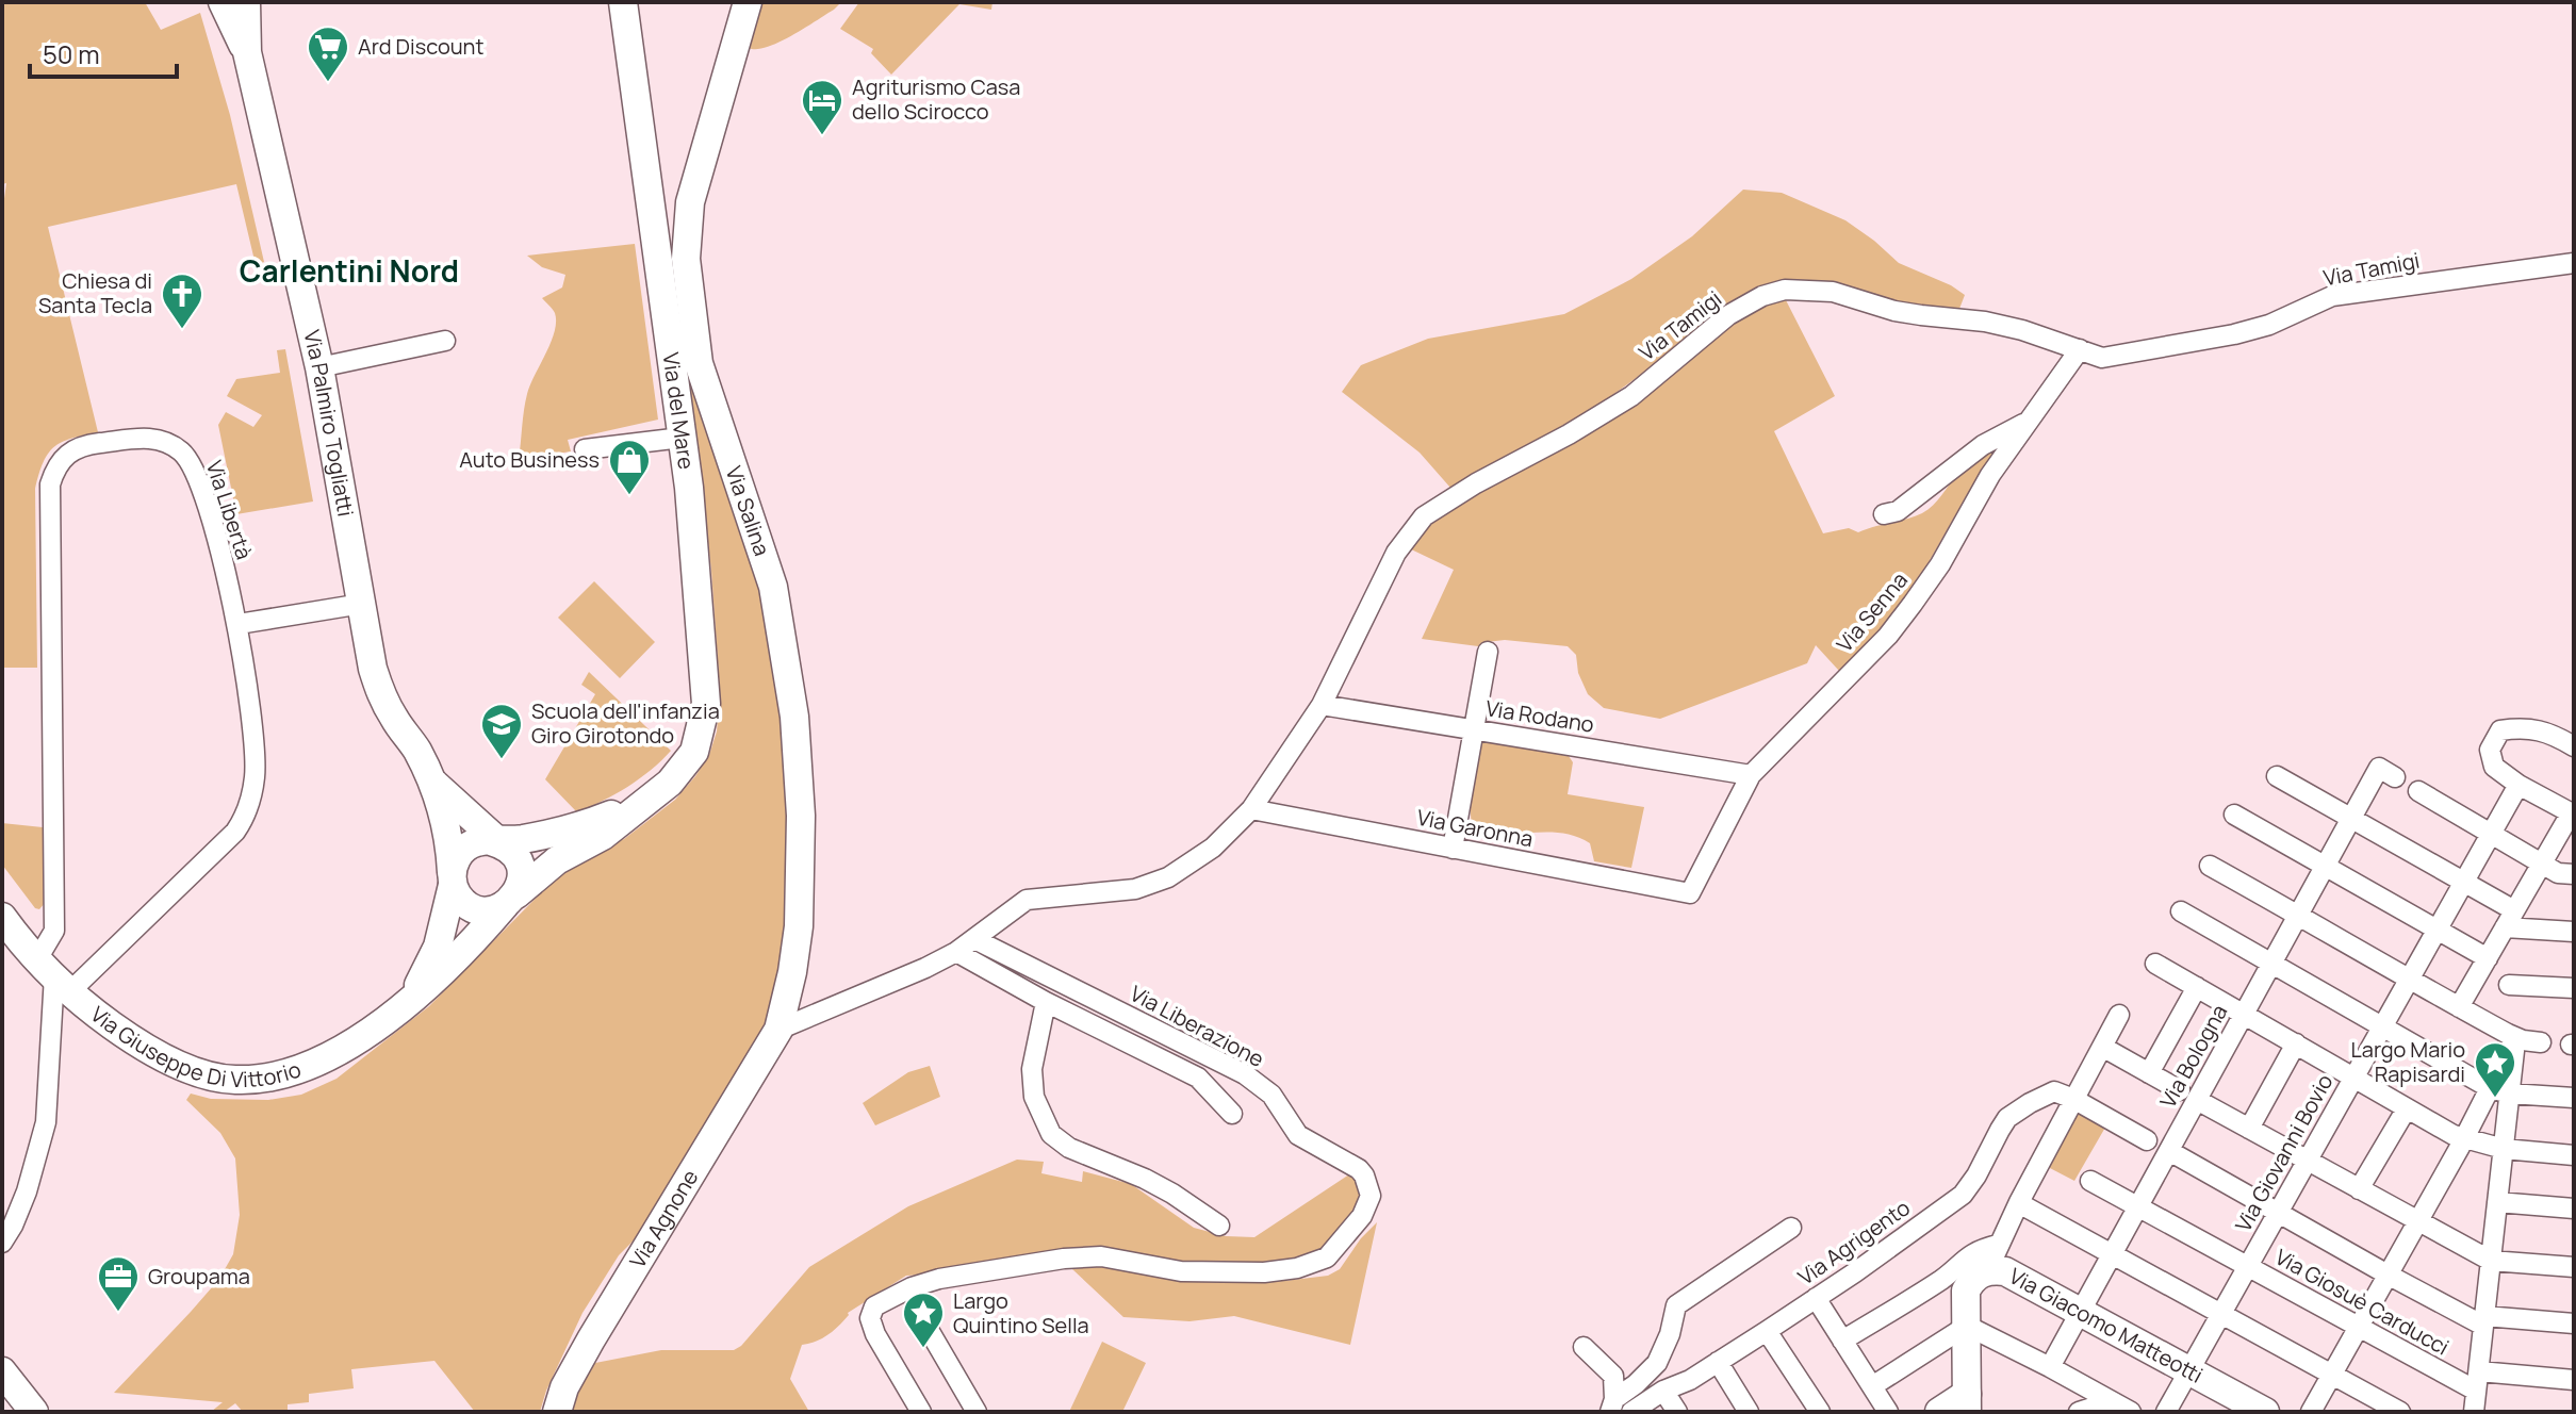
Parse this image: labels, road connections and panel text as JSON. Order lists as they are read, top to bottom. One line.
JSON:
{"streets":{"main road":["Via del Mare","Via Palmiro Togliatti","Via Salina","Via Giuseppe Di Vittorio","Via Agnone","Via Giacomo Matteotti"],"street":["Via Tamigi","Via Libertà","Via Senna","Via Rodano","Via Garonna","Via Liberazione","Via Bologna","Via Giovanni Bovio","Via Agrigento","Via Giosuè Carducci"]},"crossings":[["Via Tamigi","Via Senna"],["Via Tamigi","Via Rodano"],["Via Tamigi","Via Garonna"],["Via Tamigi","Via Liberazione"],["Via del Mare","Via Giuseppe Di Vittorio"],["Via Libertà","Via Giuseppe Di Vittorio"],["Via Salina","Via Agnone"],["Via Senna","Via Rodano"],["Via Senna","Via Garonna"],["Via Bologna","Via Giosuè Carducci"],["Via Bologna","Via Giacomo Matteotti"],["Via Giovanni Bovio","Via Giosuè Carducci"],["Via Giovanni Bovio","Via Giacomo Matteotti"]],"districts":["Carlentini Nord"],"places":{"supermarket":["Ard Discount"],"hotel":["Agriturismo Casa dello Scirocco"],"church":["Chiesa di Santa Tecla"],"shop":["Auto Business"],"school or university":["Scuola dell'infanzia Giro Girotondo"],"place":["Largo Mario Rapisardi","Largo Quintino Sella"],"office":["Groupama"]},"scale_bar":"50 m"}
